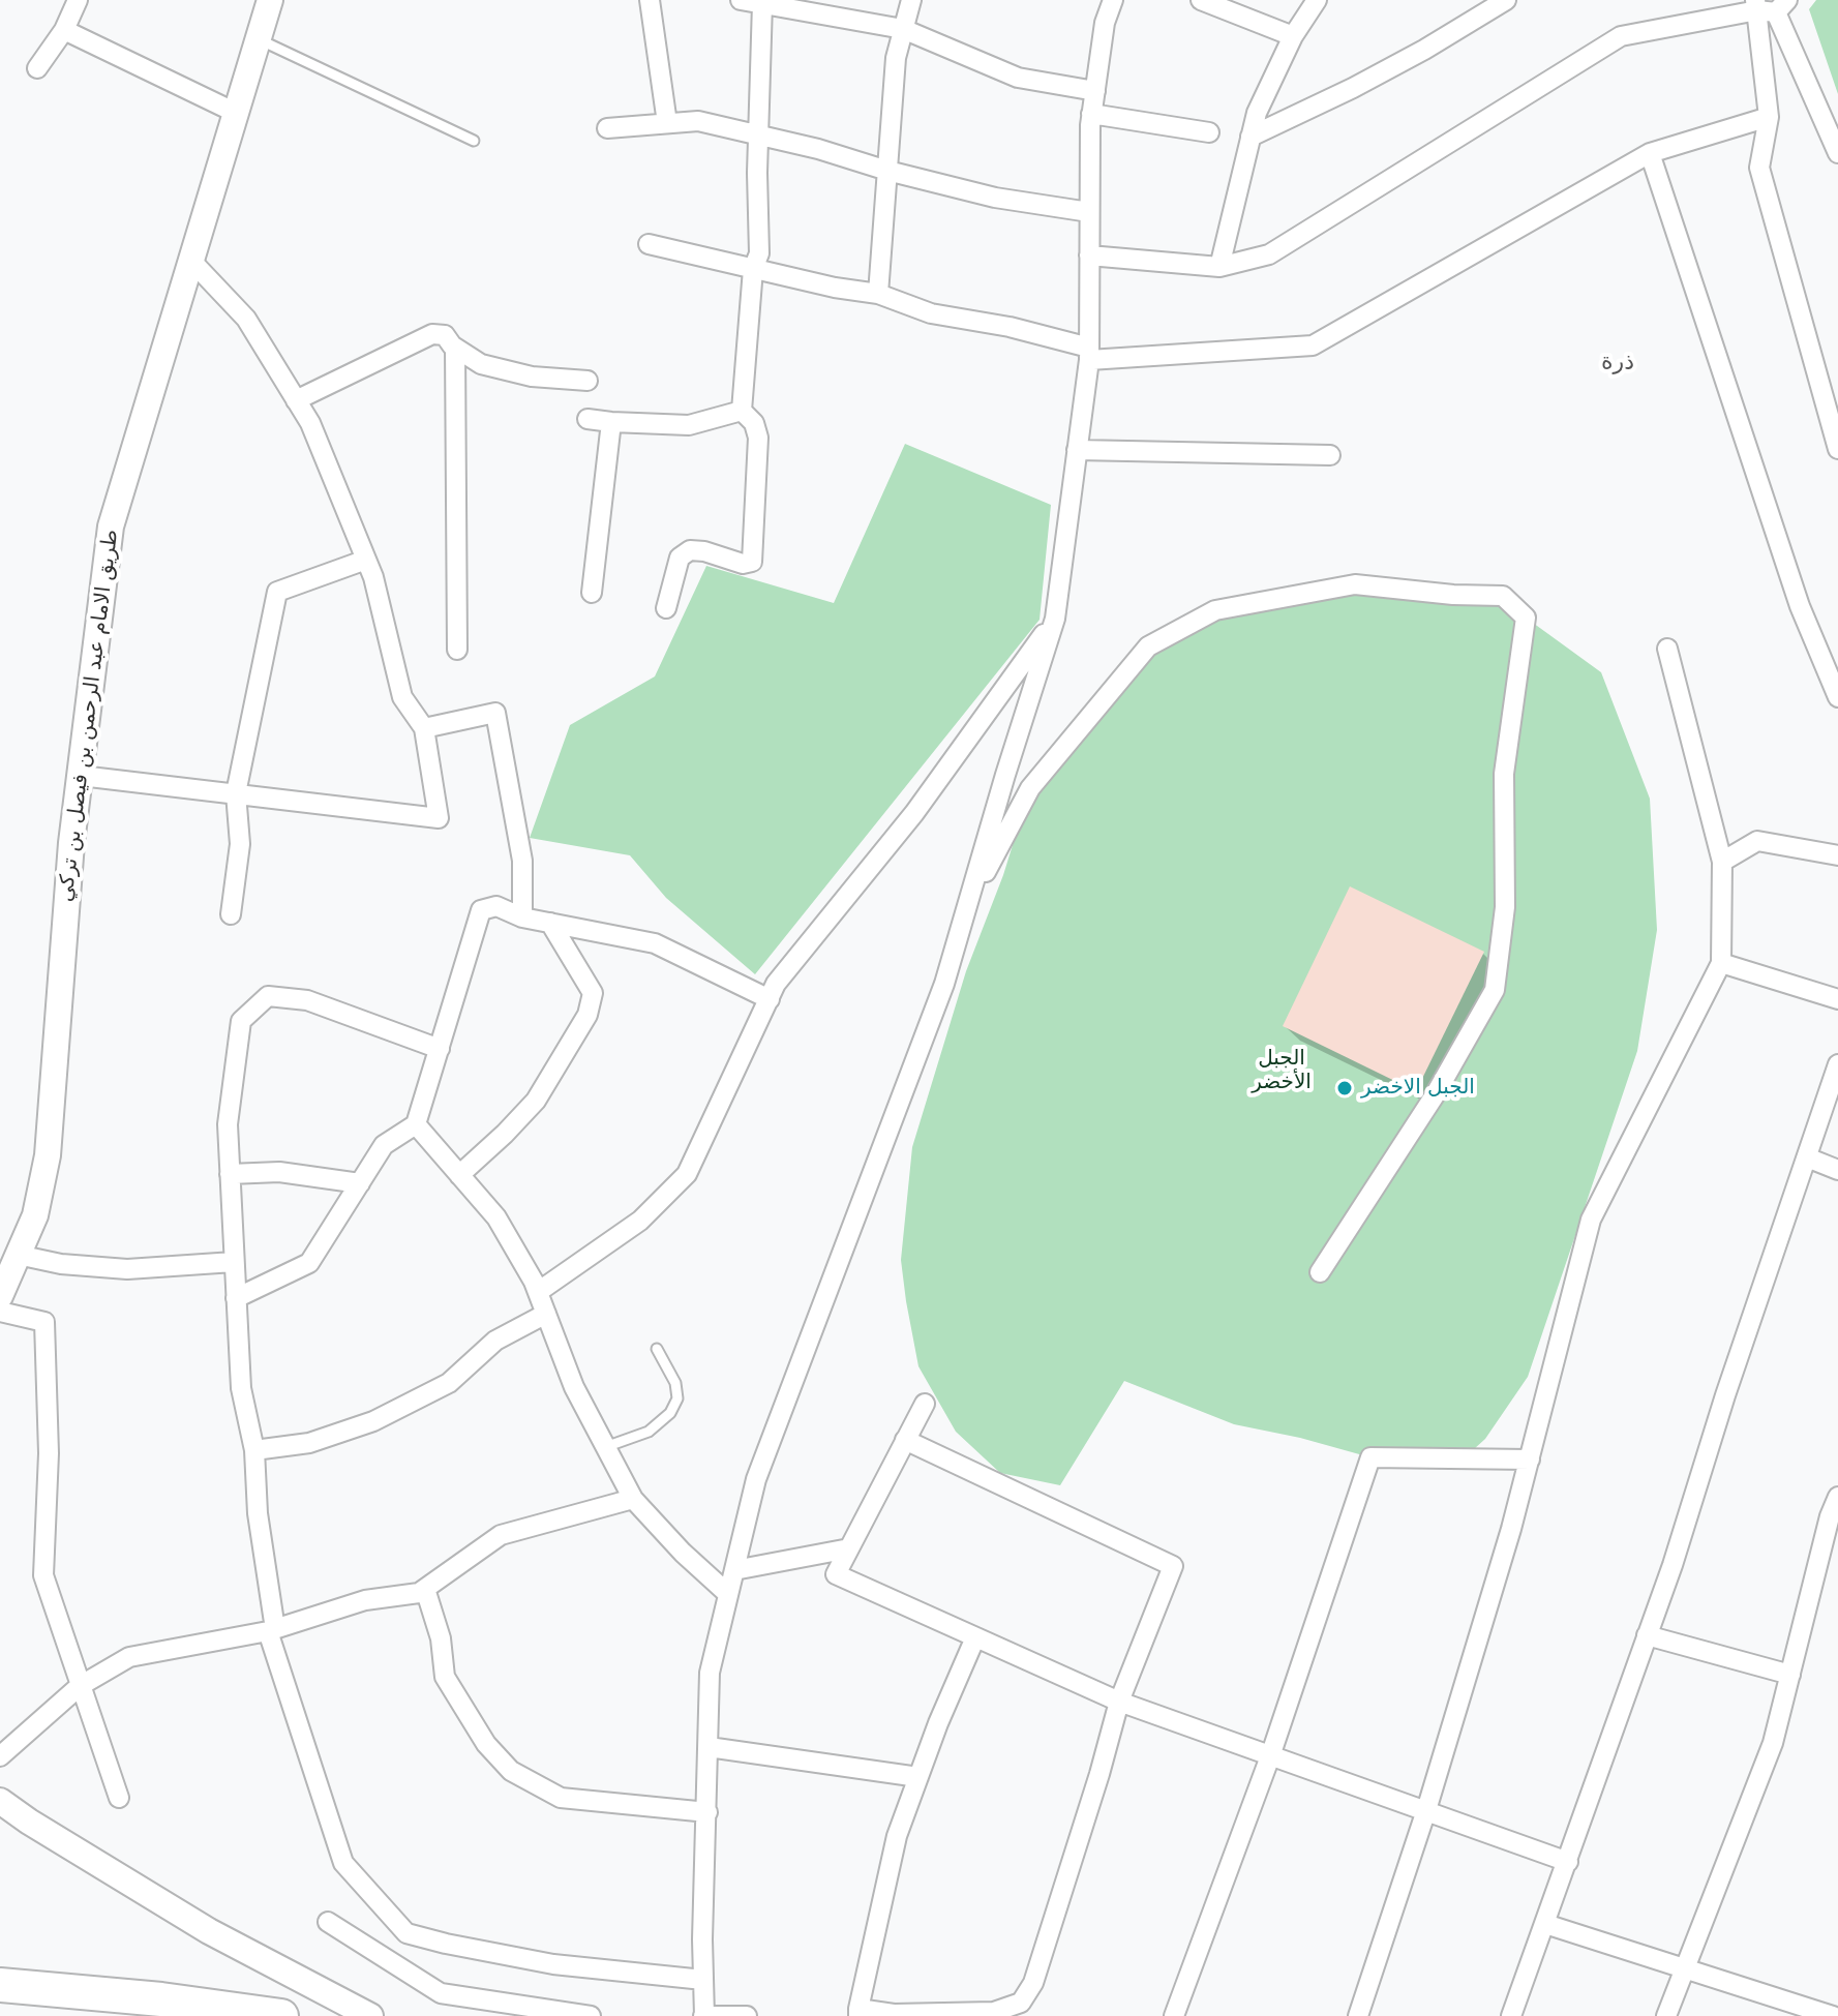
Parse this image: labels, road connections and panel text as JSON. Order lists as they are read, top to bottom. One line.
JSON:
{"streets":{"street":["طريق الامام عبد الرحمن بن فيصل بن تركي"]},"districts":["ذرة"],"parks":["الجبل الأخضر"],"places":["الجبل الاخضر"]}
